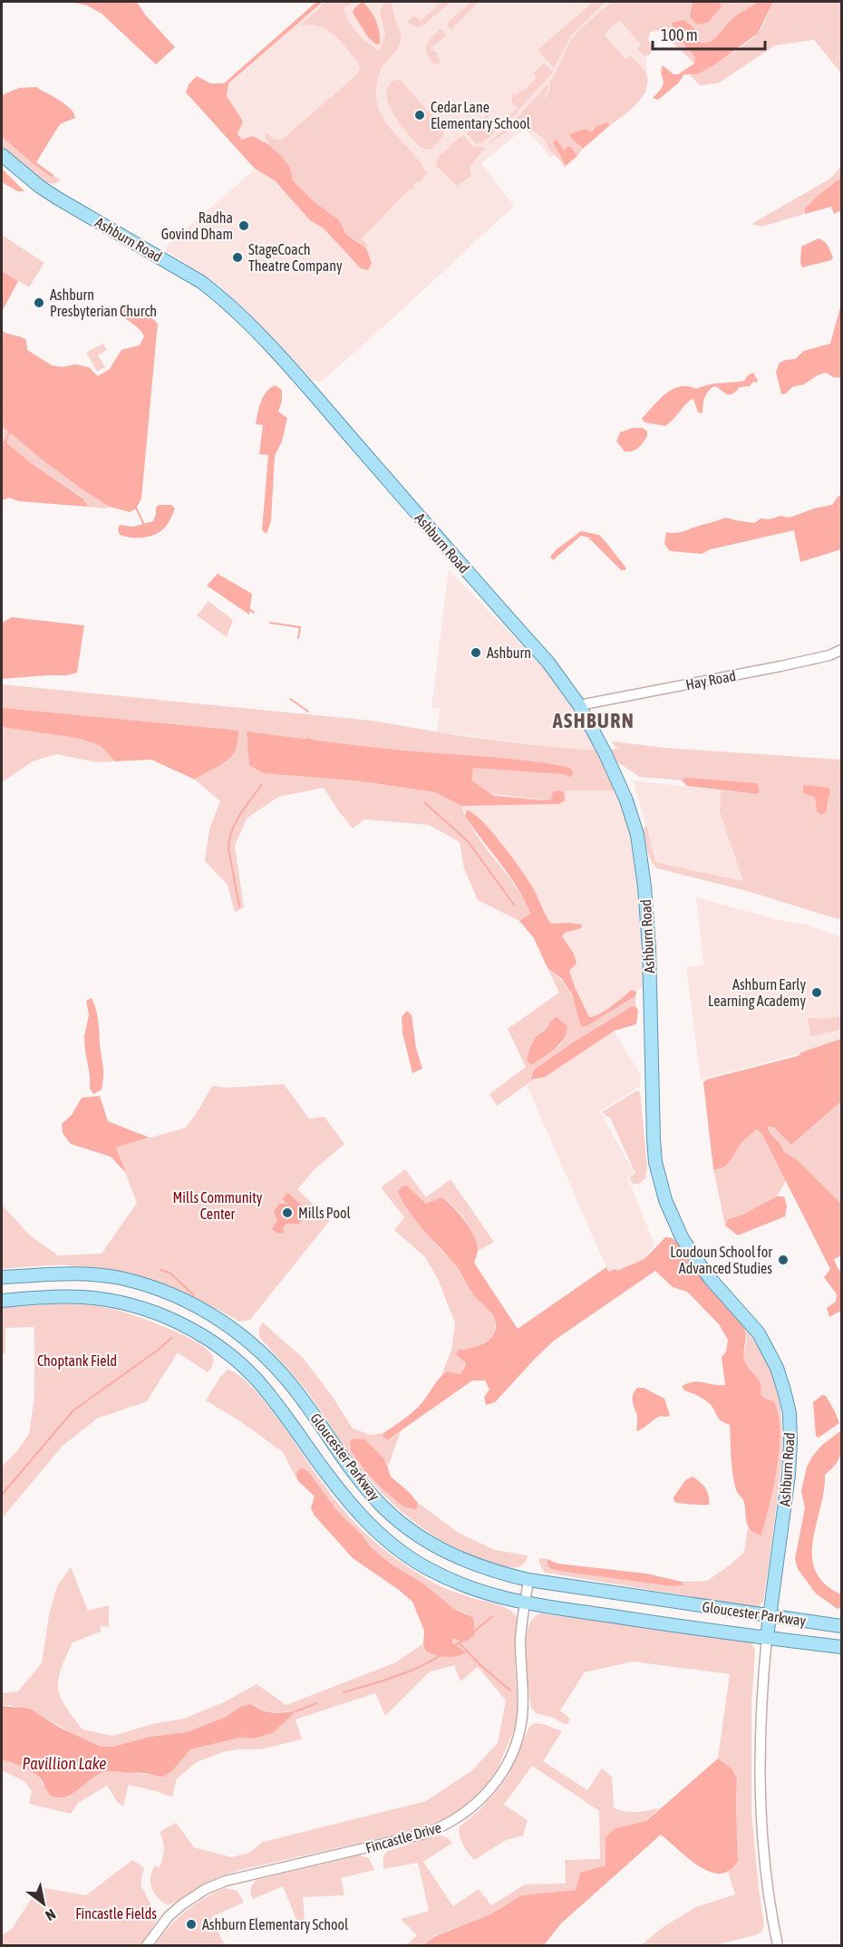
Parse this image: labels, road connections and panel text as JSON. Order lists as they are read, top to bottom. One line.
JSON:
{"streets":{"main road":["Ashburn Road","Gloucester Parkway"],"street":["Hay Road","Fincastle Drive"]},"crossings":[["Ashburn Road","Hay Road"],["Ashburn Road","Gloucester Parkway"],["Gloucester Parkway","Fincastle Drive"]],"districts":["ASHBURN"],"water":["Pavillion Lake"],"parks":["Mills Community Center","Choptank Field","Fincastle Fields"],"places":["Cedar Lane Elementary School","Radha Govind Dham","StageCoach Theatre Company","Ashburn Presbyterian Church","Ashburn","Ashburn Early Learning Academy","Mills Pool","Loudoun School for Advanced Studies","Ashburn Elementary School"],"scale_bar":"100 m","north":"bottom right"}
